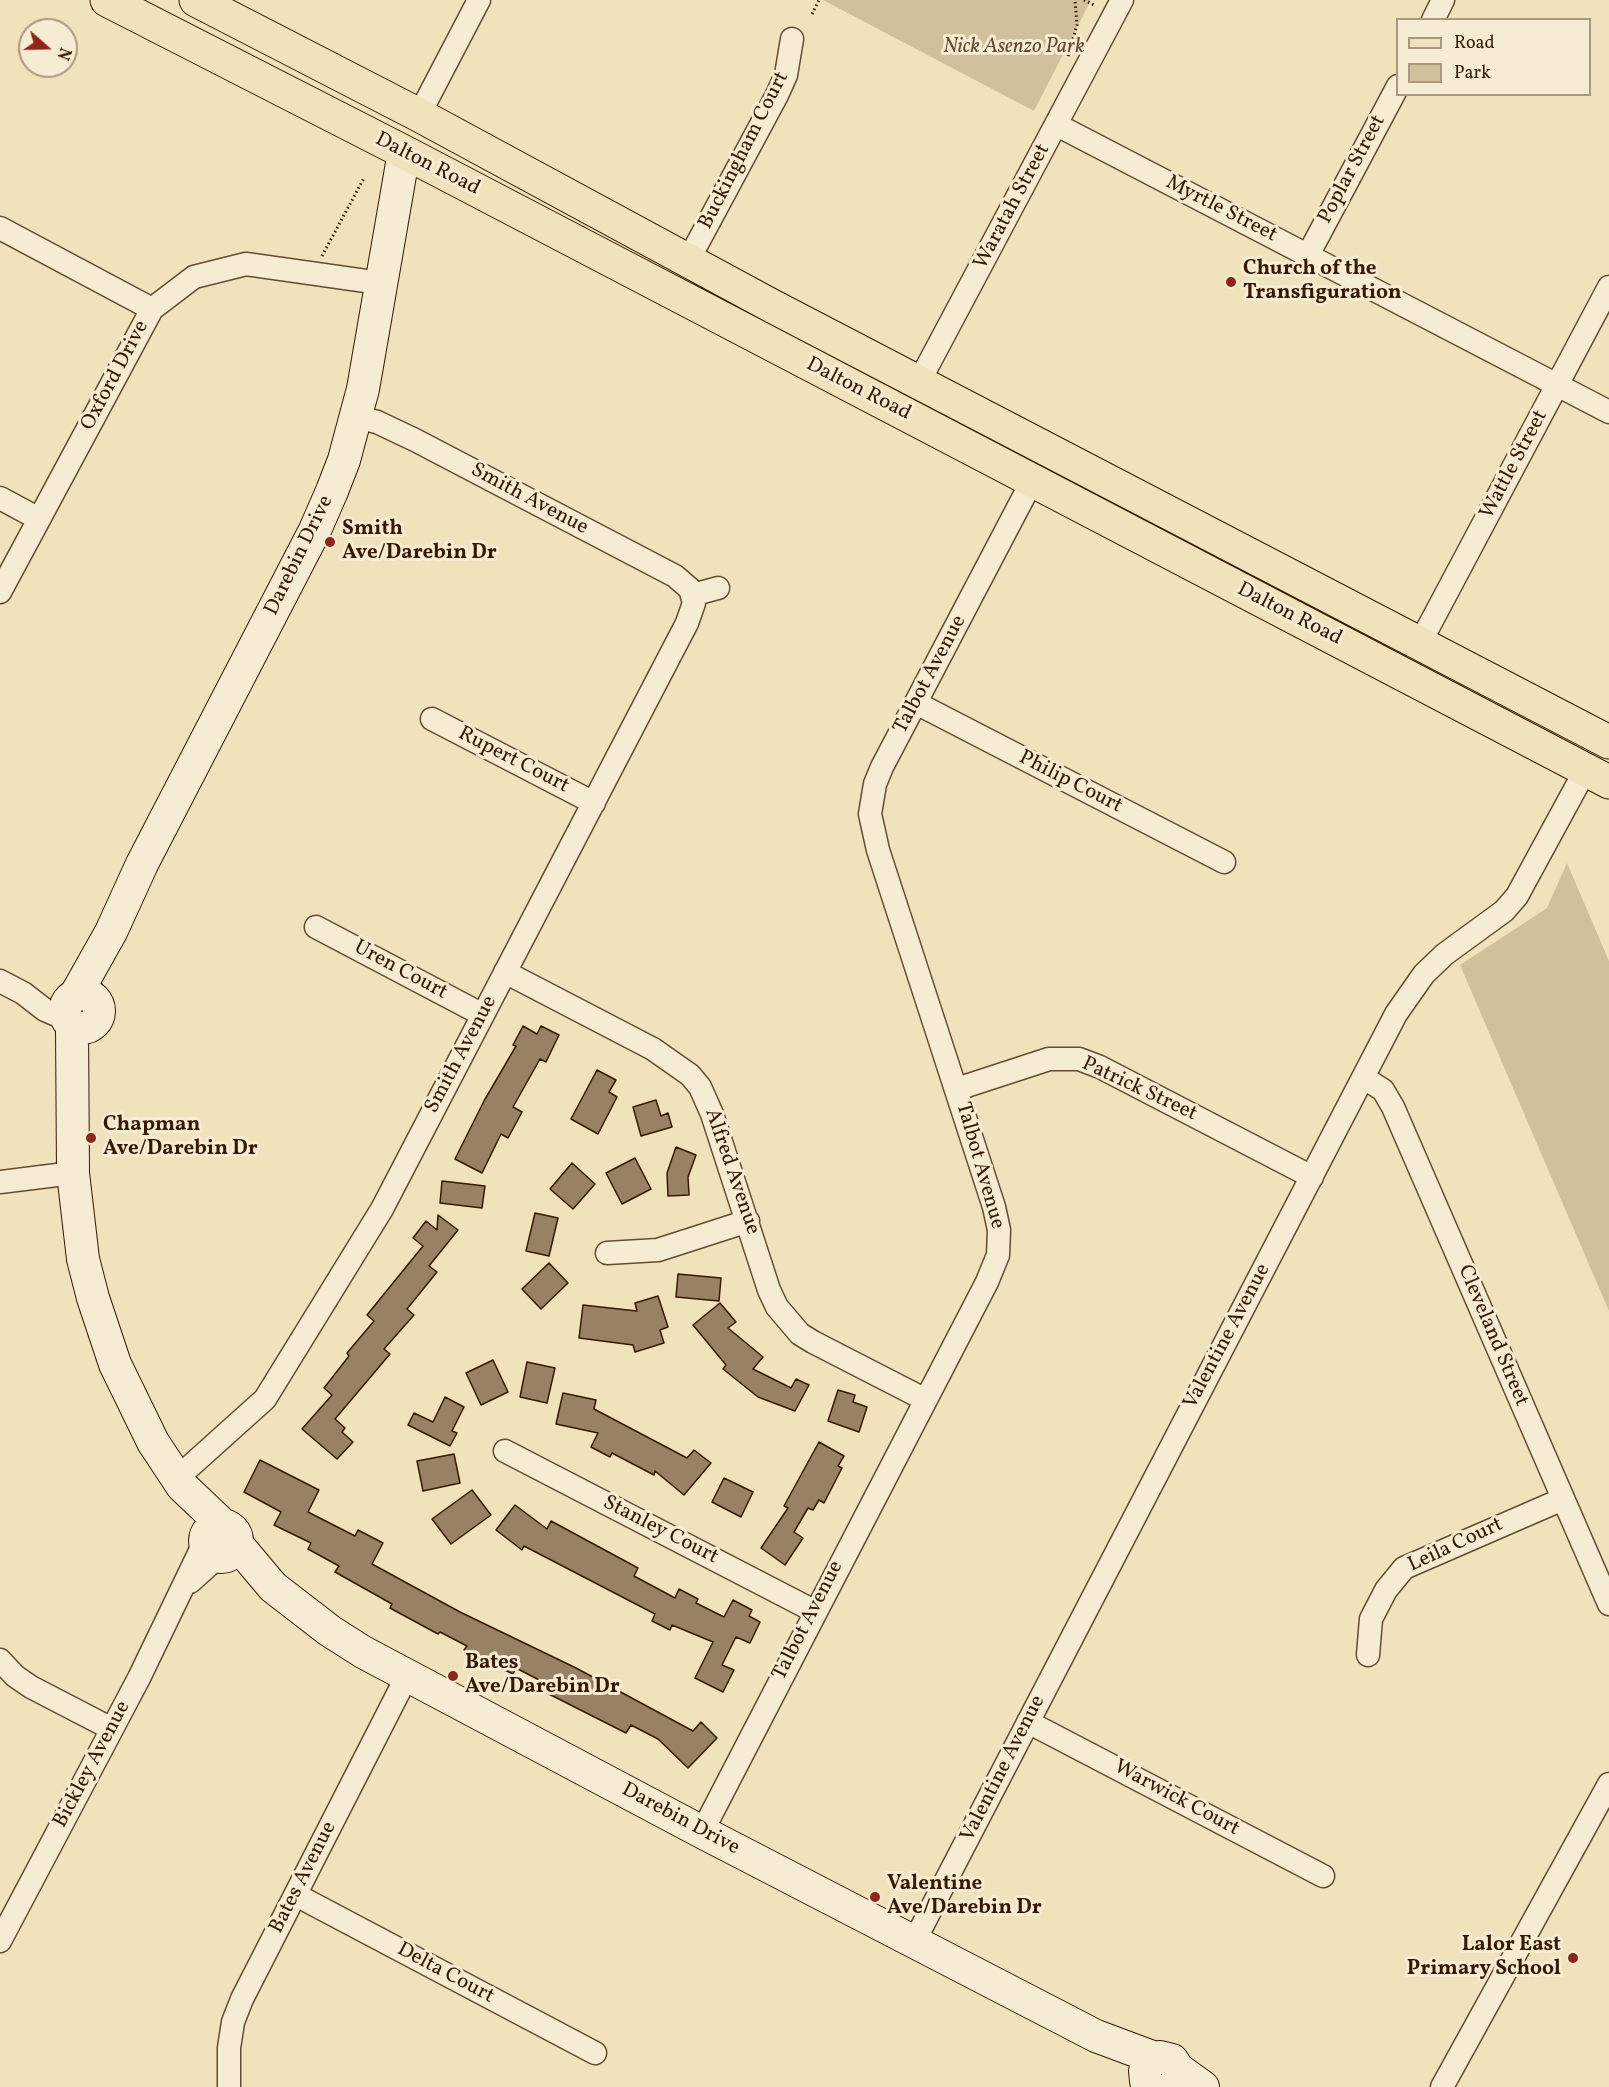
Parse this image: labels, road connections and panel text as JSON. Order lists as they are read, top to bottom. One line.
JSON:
{"streets":{"main road":["Dalton Road","Waratah Street"],"street":["Buckingham Court","Poplar Street","Myrtle Street","Oxford Drive","Wattle Street","Smith Avenue","Darebin Drive","Talbot Avenue","Rupert Court","Philip Court","Uren Court","Patrick Street","Alfred Avenue","Cleveland Street","Valentine Avenue","Stanley Court","Leila Court","Bickley Avenue","Warwick Court","Bates Avenue","Delta Court"]},"crossings":[["Buckingham Court","Dalton Road"],["Dalton Road","Waratah Street"],["Dalton Road","Wattle Street"],["Dalton Road","Darebin Drive"],["Dalton Road","Talbot Avenue"],["Dalton Road","Valentine Avenue"],["Poplar Street","Myrtle Street"],["Waratah Street","Myrtle Street"],["Myrtle Street","Wattle Street"],["Oxford Drive","Darebin Drive"],["Smith Avenue","Darebin Drive"],["Smith Avenue","Rupert Court"],["Smith Avenue","Uren Court"],["Smith Avenue","Alfred Avenue"],["Darebin Drive","Talbot Avenue"],["Darebin Drive","Valentine Avenue"],["Darebin Drive","Bickley Avenue"],["Darebin Drive","Bates Avenue"],["Talbot Avenue","Philip Court"],["Talbot Avenue","Patrick Street"],["Talbot Avenue","Alfred Avenue"],["Talbot Avenue","Stanley Court"],["Patrick Street","Valentine Avenue"],["Cleveland Street","Valentine Avenue"],["Cleveland Street","Leila Court"],["Valentine Avenue","Warwick Court"],["Bates Avenue","Delta Court"]],"parks":["Nick Asenzo Park"],"places":["Church of the Transfiguration","Smith Ave/Darebin Dr","Chapman Ave/Darebin Dr","Bates Ave/Darebin Dr","Valentine Ave/Darebin Dr","Lalor East Primary School"],"legend":["Road","Park"],"north":"right"}
